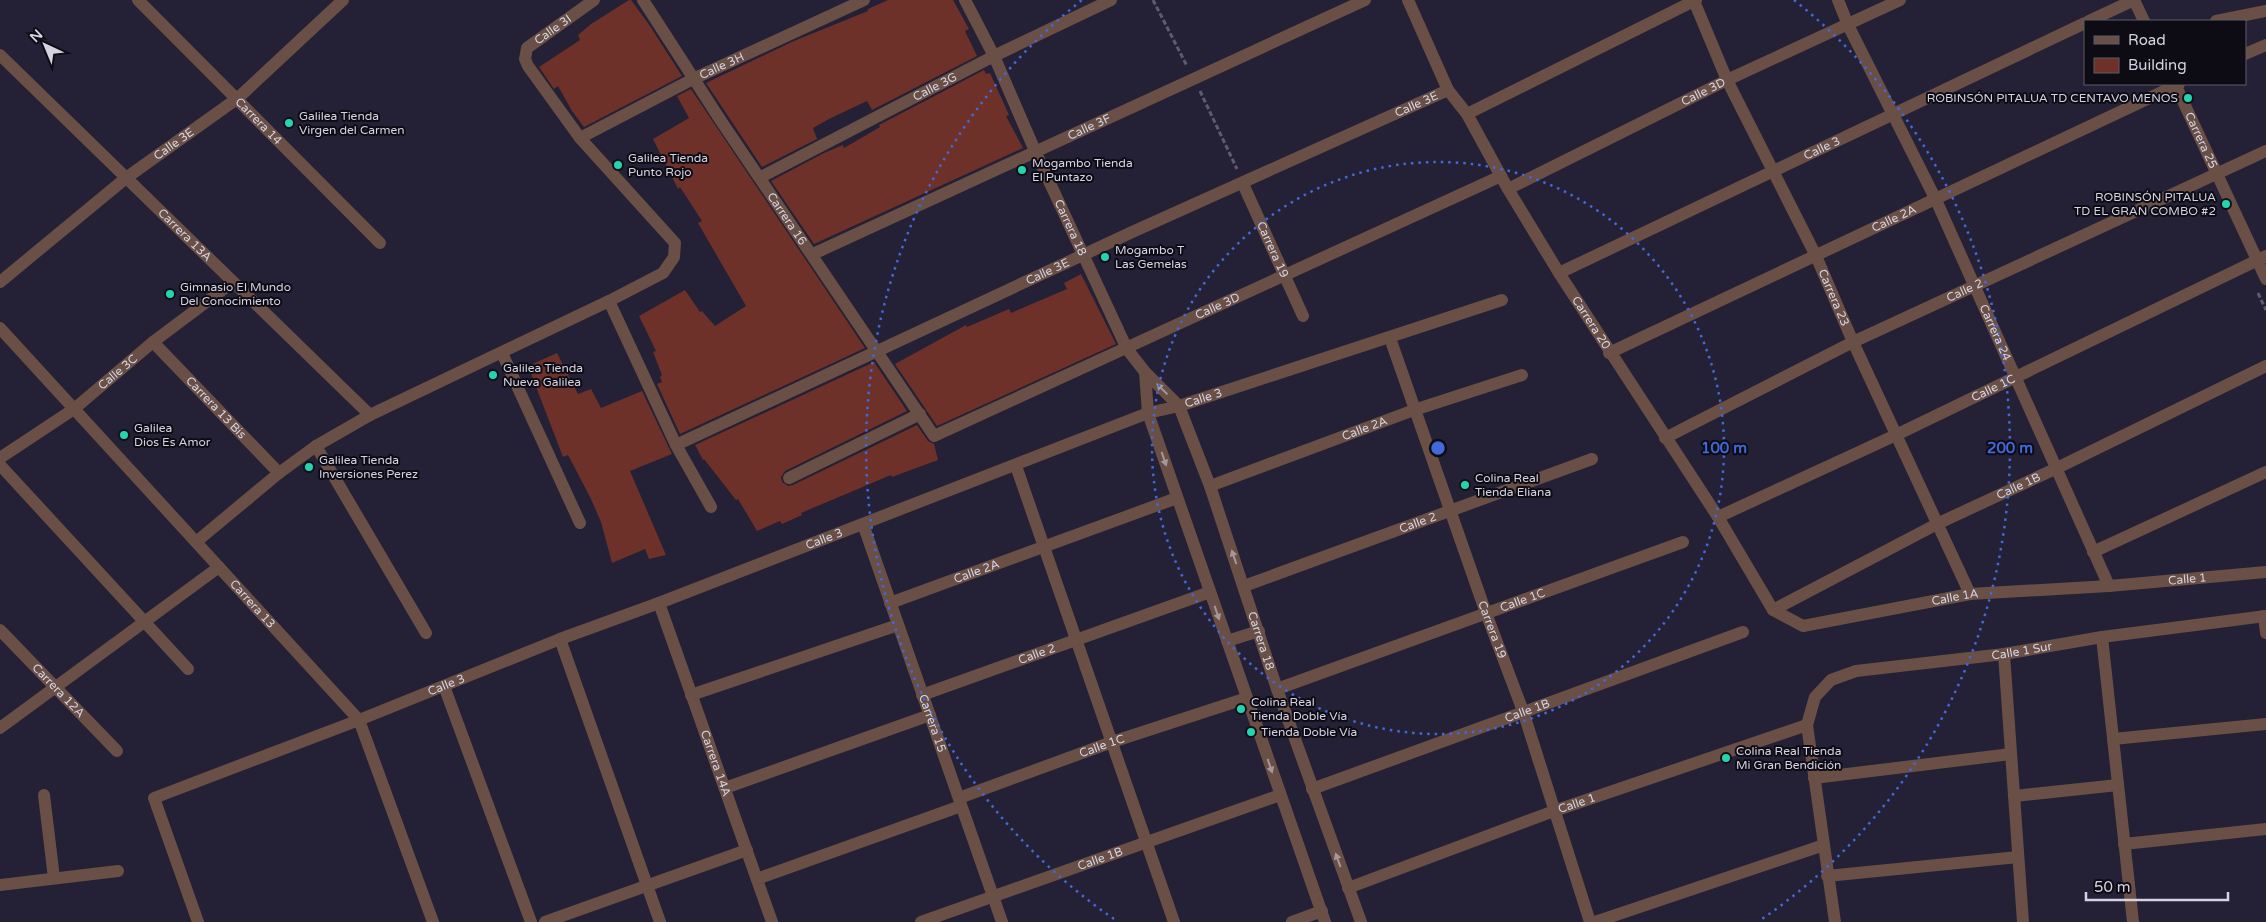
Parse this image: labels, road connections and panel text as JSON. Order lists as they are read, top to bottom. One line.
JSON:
{"streets":{"street":["Calle 3I","Calle 3H","Calle 3G","Calle 3D","Calle 3E","Carrera 14","Calle 3F","Carrera 25","Calle 3","Carrera 16","Calle 2A","Carrera 18","Carrera 13A","Carrera 19","Calle 2","Carrera 23","Carrera 20","Carrera 24","Calle 3C","Calle 1C","Carrera 13 Bis","Calle 1B","Calle 1","Calle 1A","Carrera 13","Calle 1 Sur","Carrera 12A","Carrera 15","Carrera 14A"]},"crossings":[["Calle 3I","Calle 3H"],["Calle 3H","Carrera 16"],["Calle 3G","Carrera 16"],["Calle 3G","Carrera 18"],["Calle 3D","Carrera 16"],["Calle 3D","Carrera 18"],["Calle 3D","Carrera 19"],["Calle 3D","Carrera 23"],["Calle 3D","Carrera 20"],["Calle 3D","Carrera 24"],["Calle 3E","Carrera 14"],["Calle 3E","Carrera 16"],["Calle 3E","Carrera 18"],["Calle 3E","Carrera 13A"],["Calle 3E","Carrera 19"],["Calle 3E","Carrera 20"],["Calle 3F","Carrera 16"],["Calle 3F","Carrera 18"],["Carrera 25","Calle 2"],["Carrera 25","Calle 1C"],["Calle 3","Carrera 18"],["Calle 3","Carrera 19"],["Calle 3","Carrera 23"],["Calle 3","Carrera 20"],["Calle 3","Carrera 24"],["Calle 3","Carrera 13"],["Calle 3","Carrera 15"],["Calle 3","Carrera 14A"],["Calle 2A","Carrera 18"],["Calle 2A","Carrera 19"],["Calle 2A","Carrera 23"],["Calle 2A","Carrera 20"],["Calle 2A","Carrera 24"],["Calle 2A","Carrera 15"],["Carrera 18","Calle 2"],["Carrera 18","Calle 1C"],["Carrera 18","Calle 1B"],["Carrera 18","Calle 1"],["Carrera 13A","Calle 3C"],["Carrera 19","Calle 2"],["Carrera 19","Calle 1C"],["Carrera 19","Calle 1B"],["Carrera 19","Calle 1"],["Calle 2","Carrera 23"],["Calle 2","Carrera 20"],["Calle 2","Carrera 24"],["Calle 2","Carrera 15"],["Carrera 23","Calle 1C"],["Carrera 23","Calle 1B"],["Carrera 23","Calle 1A"],["Carrera 20","Calle 1C"],["Carrera 20","Calle 1B"],["Carrera 20","Calle 1A"],["Carrera 24","Calle 1C"],["Carrera 24","Calle 1B"],["Carrera 24","Calle 1"],["Carrera 24","Calle 1A"],["Calle 3C","Carrera 13 Bis"],["Calle 3C","Carrera 13"],["Calle 1C","Carrera 15"],["Calle 1C","Carrera 14A"],["Calle 1B","Calle 1A"],["Calle 1B","Carrera 15"],["Calle 1","Calle 1A"],["Calle 1","Calle 1 Sur"]],"places":["ROBINSÓN PITALUA TD CENTAVO MENOS","Galilea Tienda Virgen del Carmen","Galilea Tienda Punto Rojo","Mogambo Tienda El Puntazo","ROBINSÓN PITALUA TD EL GRAN COMBO #2","Mogambo T Las Gemelas","Gimnasio El Mundo Del Conocimiento","Galilea Tienda Nueva Galilea","Galilea Dios Es Amor","Galilea Tienda Inversiones Perez","Colina Real Tienda Eliana","Colina Real Tienda Doble Vía","Tienda Doble Vía","Colina Real Tienda Mi Gran Bendición"],"legend":["Road","Building"],"scale_bar":"50 m","north":"top left","rings":["100 m","200 m"]}
